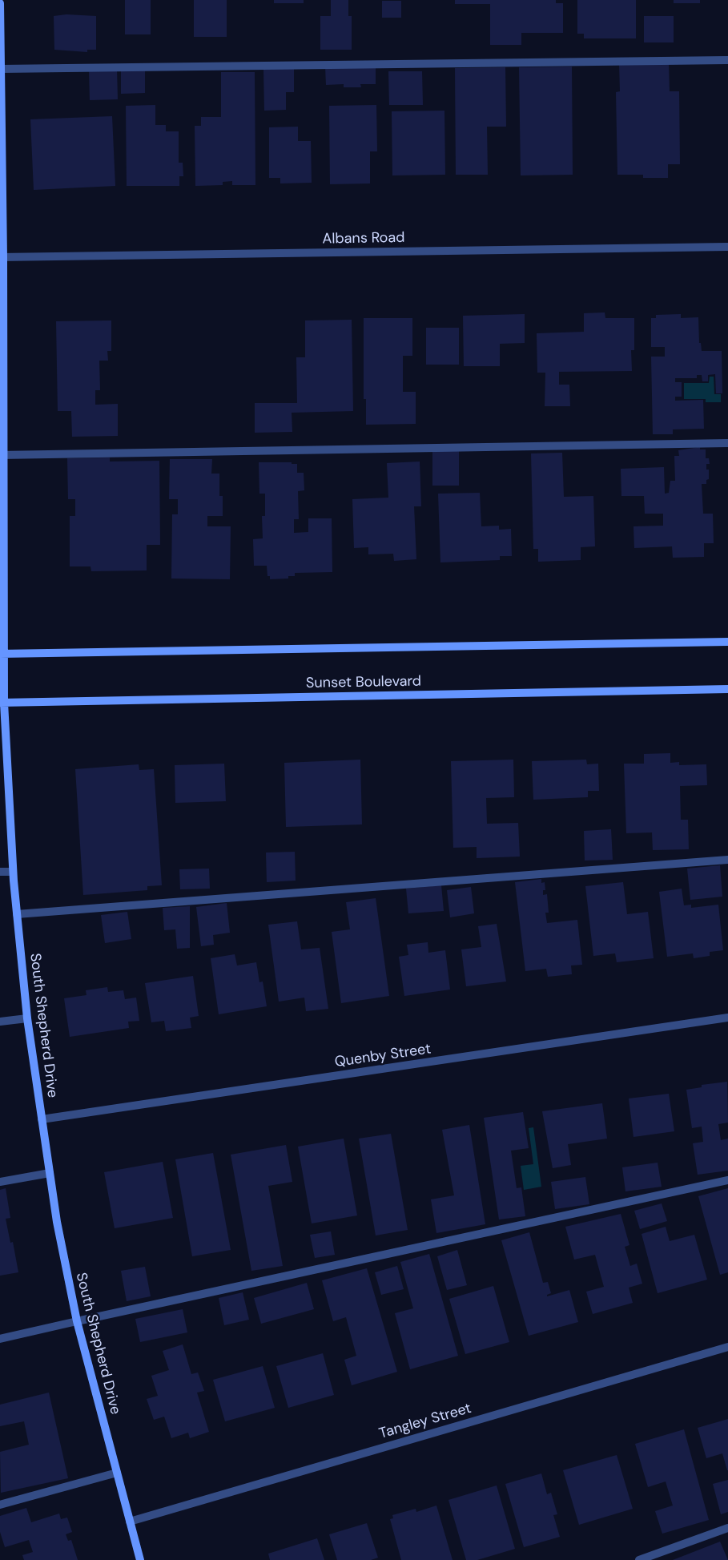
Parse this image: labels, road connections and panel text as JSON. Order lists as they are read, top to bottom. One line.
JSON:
{"streets":{"main road":["Sunset Boulevard","South Shepherd Drive"],"street":["Albans Road","Quenby Street","Tangley Street"]},"crossings":[["Albans Road","South Shepherd Drive"],["Sunset Boulevard","South Shepherd Drive"],["South Shepherd Drive","Quenby Street"],["South Shepherd Drive","Tangley Street"]]}
